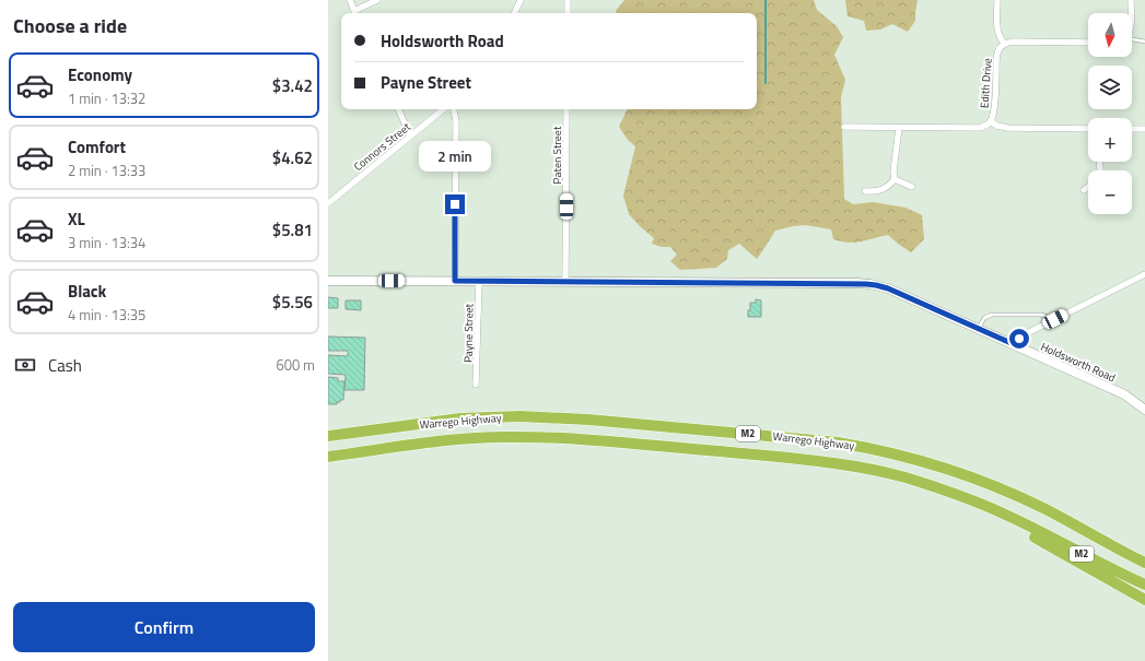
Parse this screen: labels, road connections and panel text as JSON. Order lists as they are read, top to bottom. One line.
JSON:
{"streets":{"highway":["Warrego Highway","M2"],"street":["Edith Drive","Connors Street","Paten Street","Payne Street","Holdsworth Road"]},"crossings":[["Paten Street","Holdsworth Road"],["Payne Street","Holdsworth Road"]],"north":"bottom","page":{"heading":"Choose a ride","map_buttons":["+","−"],"banner":["Holdsworth Road","Payne Street"],"list":[{"name":"Economy","note":"1 min · 13:32","value":"$3.42"},{"name":"Comfort","note":"2 min · 13:33","value":"$4.62"},{"name":"XL","note":"3 min · 13:34","value":"$5.81"},{"name":"Black","note":"4 min · 13:35","value":"$5.56"}],"bubble":"2 min","pay":["Cash","600 m"],"buttons":"Confirm"}}
